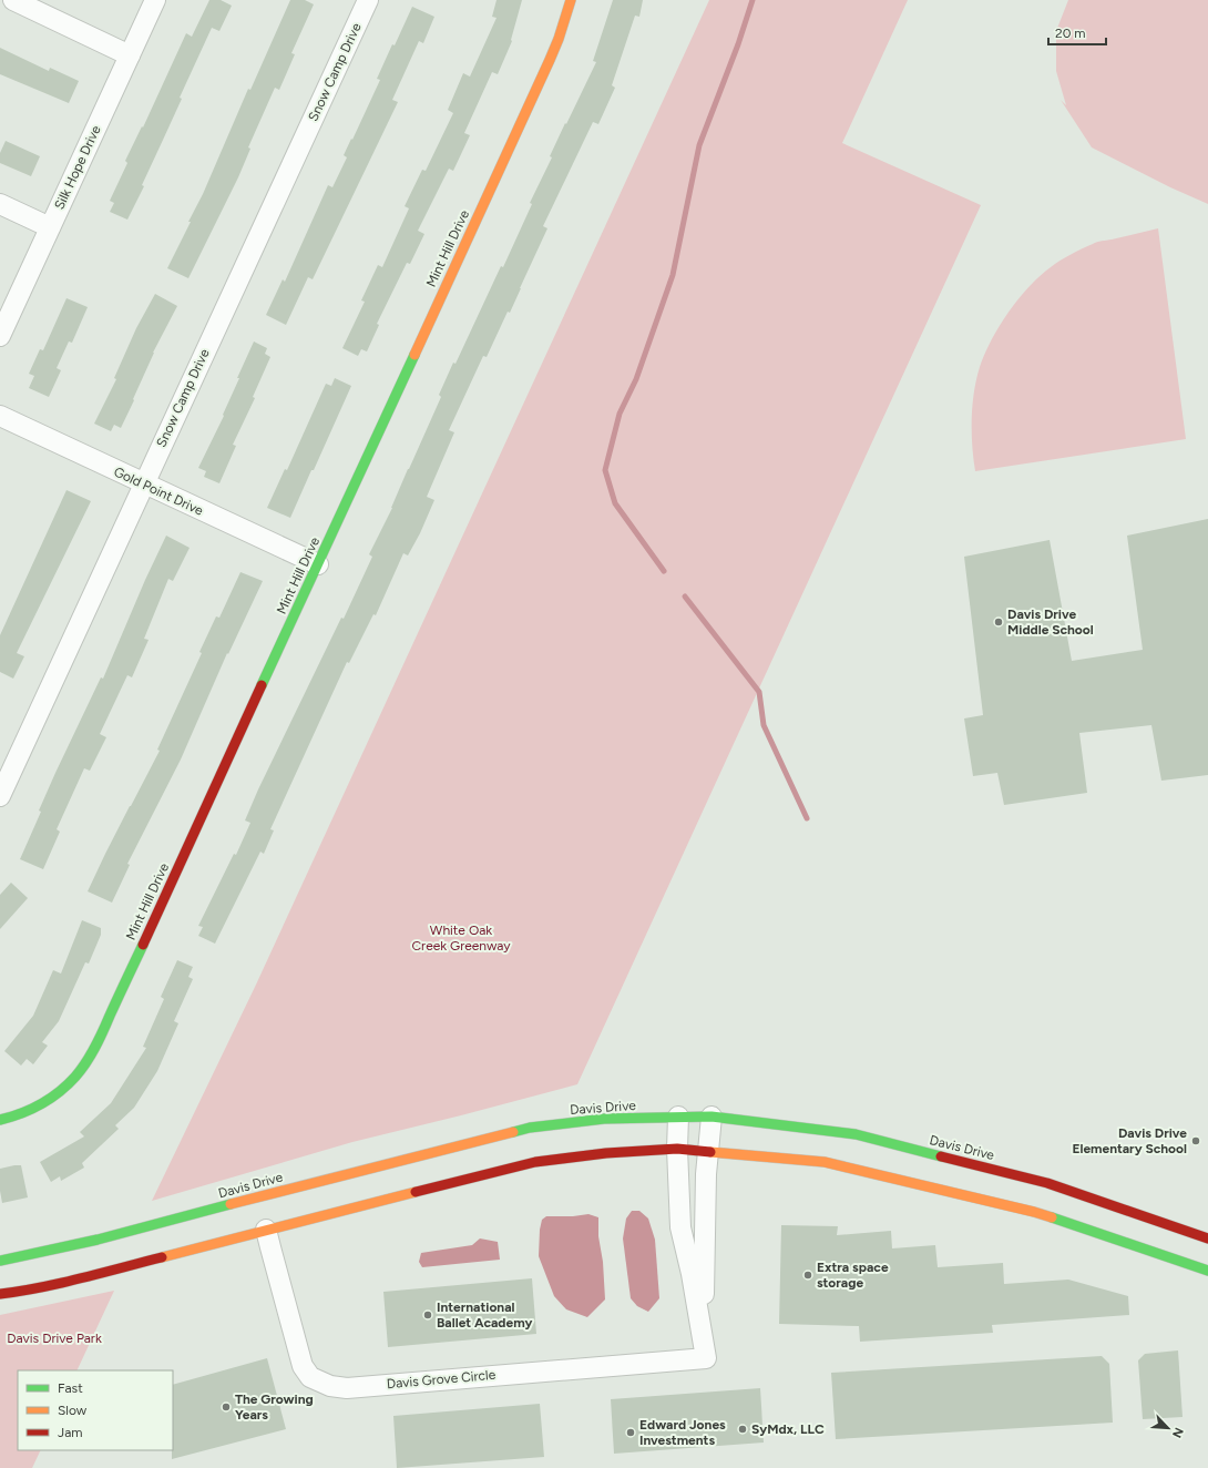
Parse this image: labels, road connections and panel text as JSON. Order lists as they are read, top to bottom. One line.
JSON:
{"streets":{"main road":["Mint Hill Drive","Davis Drive"],"street":["Snow Camp Drive","Silk Hope Drive","Gold Point Drive","Davis Grove Circle"]},"crossings":[["Snow Camp Drive","Gold Point Drive"],["Mint Hill Drive","Gold Point Drive"],["Davis Drive","Davis Grove Circle"]],"parks":["White Oak Creek Greenway","Davis Drive Park"],"places":["Davis Drive Middle School","Davis Drive Elementary School","Extra space storage","International Ballet Academy","The Growing Years","SyMdx, LLC","Edward Jones Investments"],"legend":["Fast","Slow","Jam"],"scale_bar":"20 m","north":"bottom right"}
